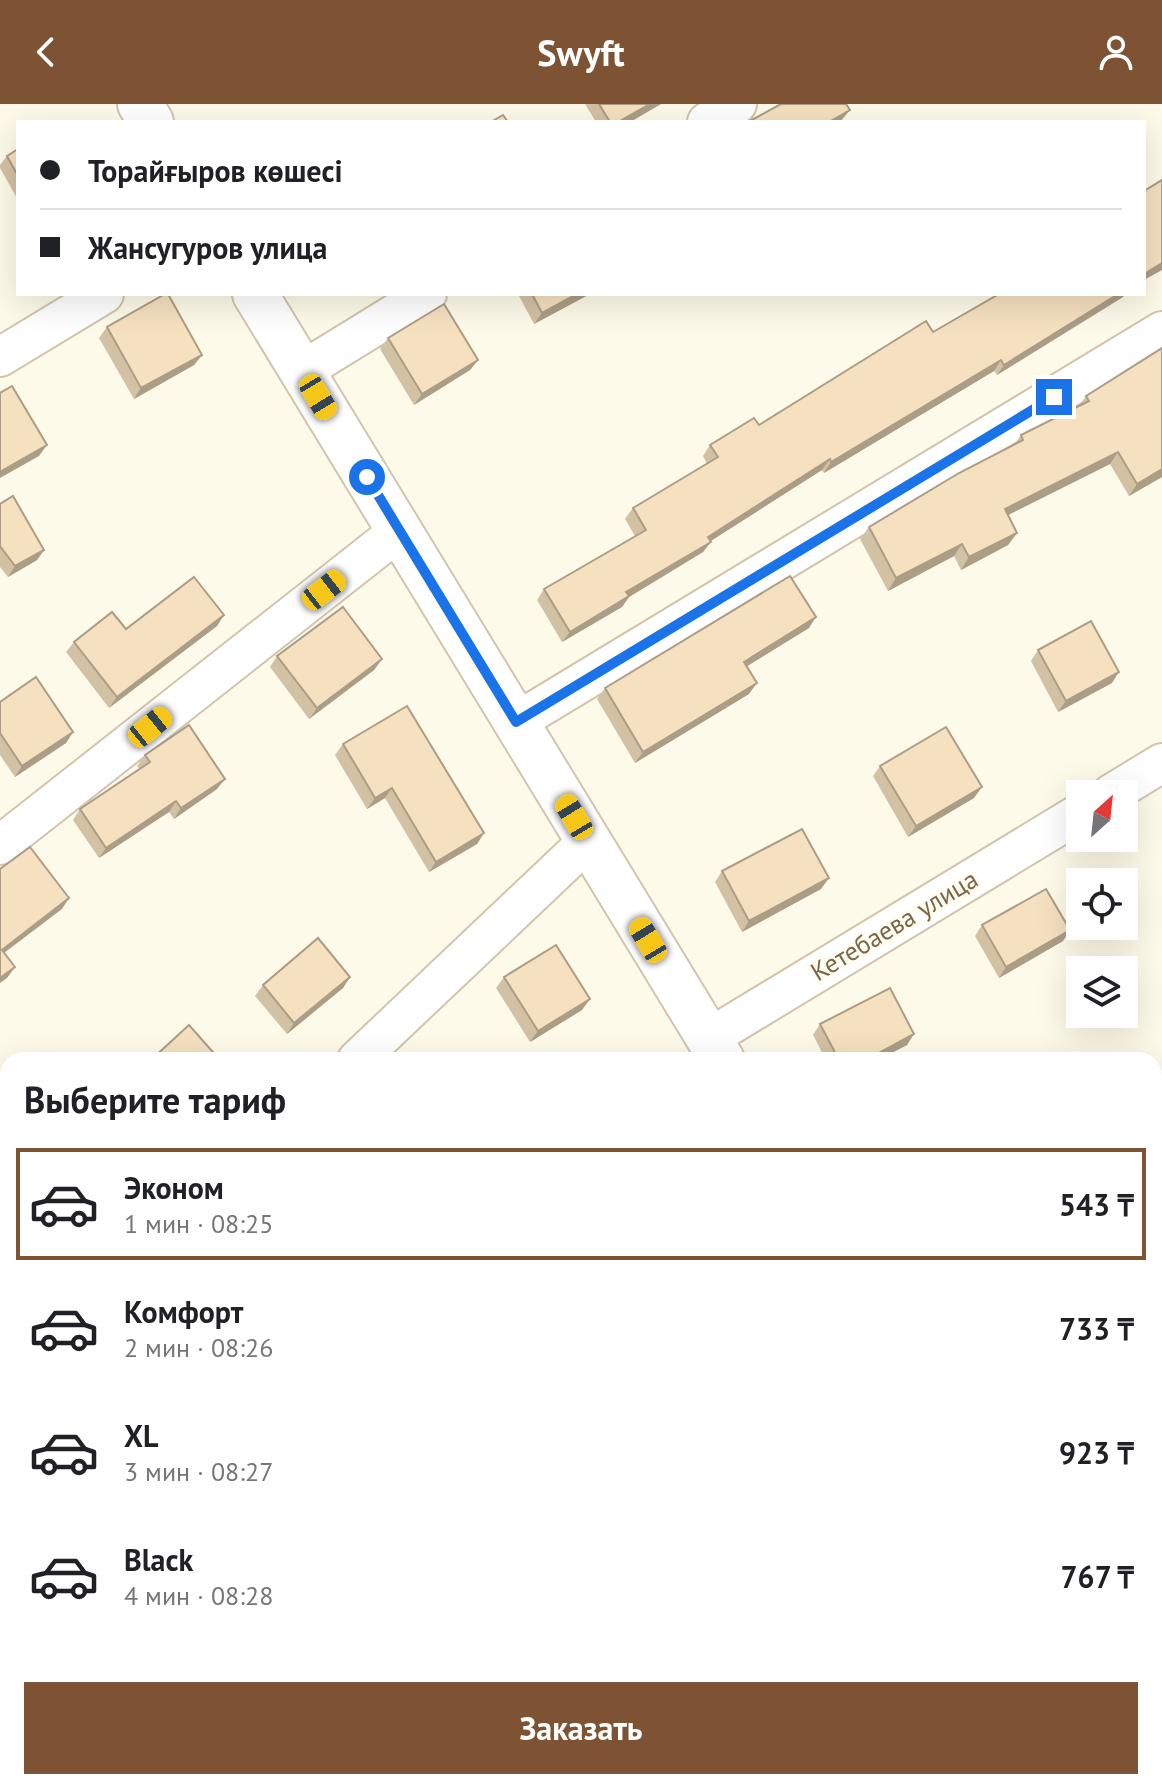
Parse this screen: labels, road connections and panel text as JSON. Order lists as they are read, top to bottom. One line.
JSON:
{"streets":{"street":["Кетебаева улица"]},"north":"top right","page":{"header":"Swyft","banner":["Торайғыров көшесі","Жансугуров улица"],"heading":"Выберите тариф","list":[{"name":"Эконом","note":"1 мин · 08:25","value":"543 ₸"},{"name":"Комфорт","note":"2 мин · 08:26","value":"733 ₸"},{"name":"XL","note":"3 мин · 08:27","value":"923 ₸"},{"name":"Black","note":"4 мин · 08:28","value":"767 ₸"}],"buttons":"Заказать"}}
